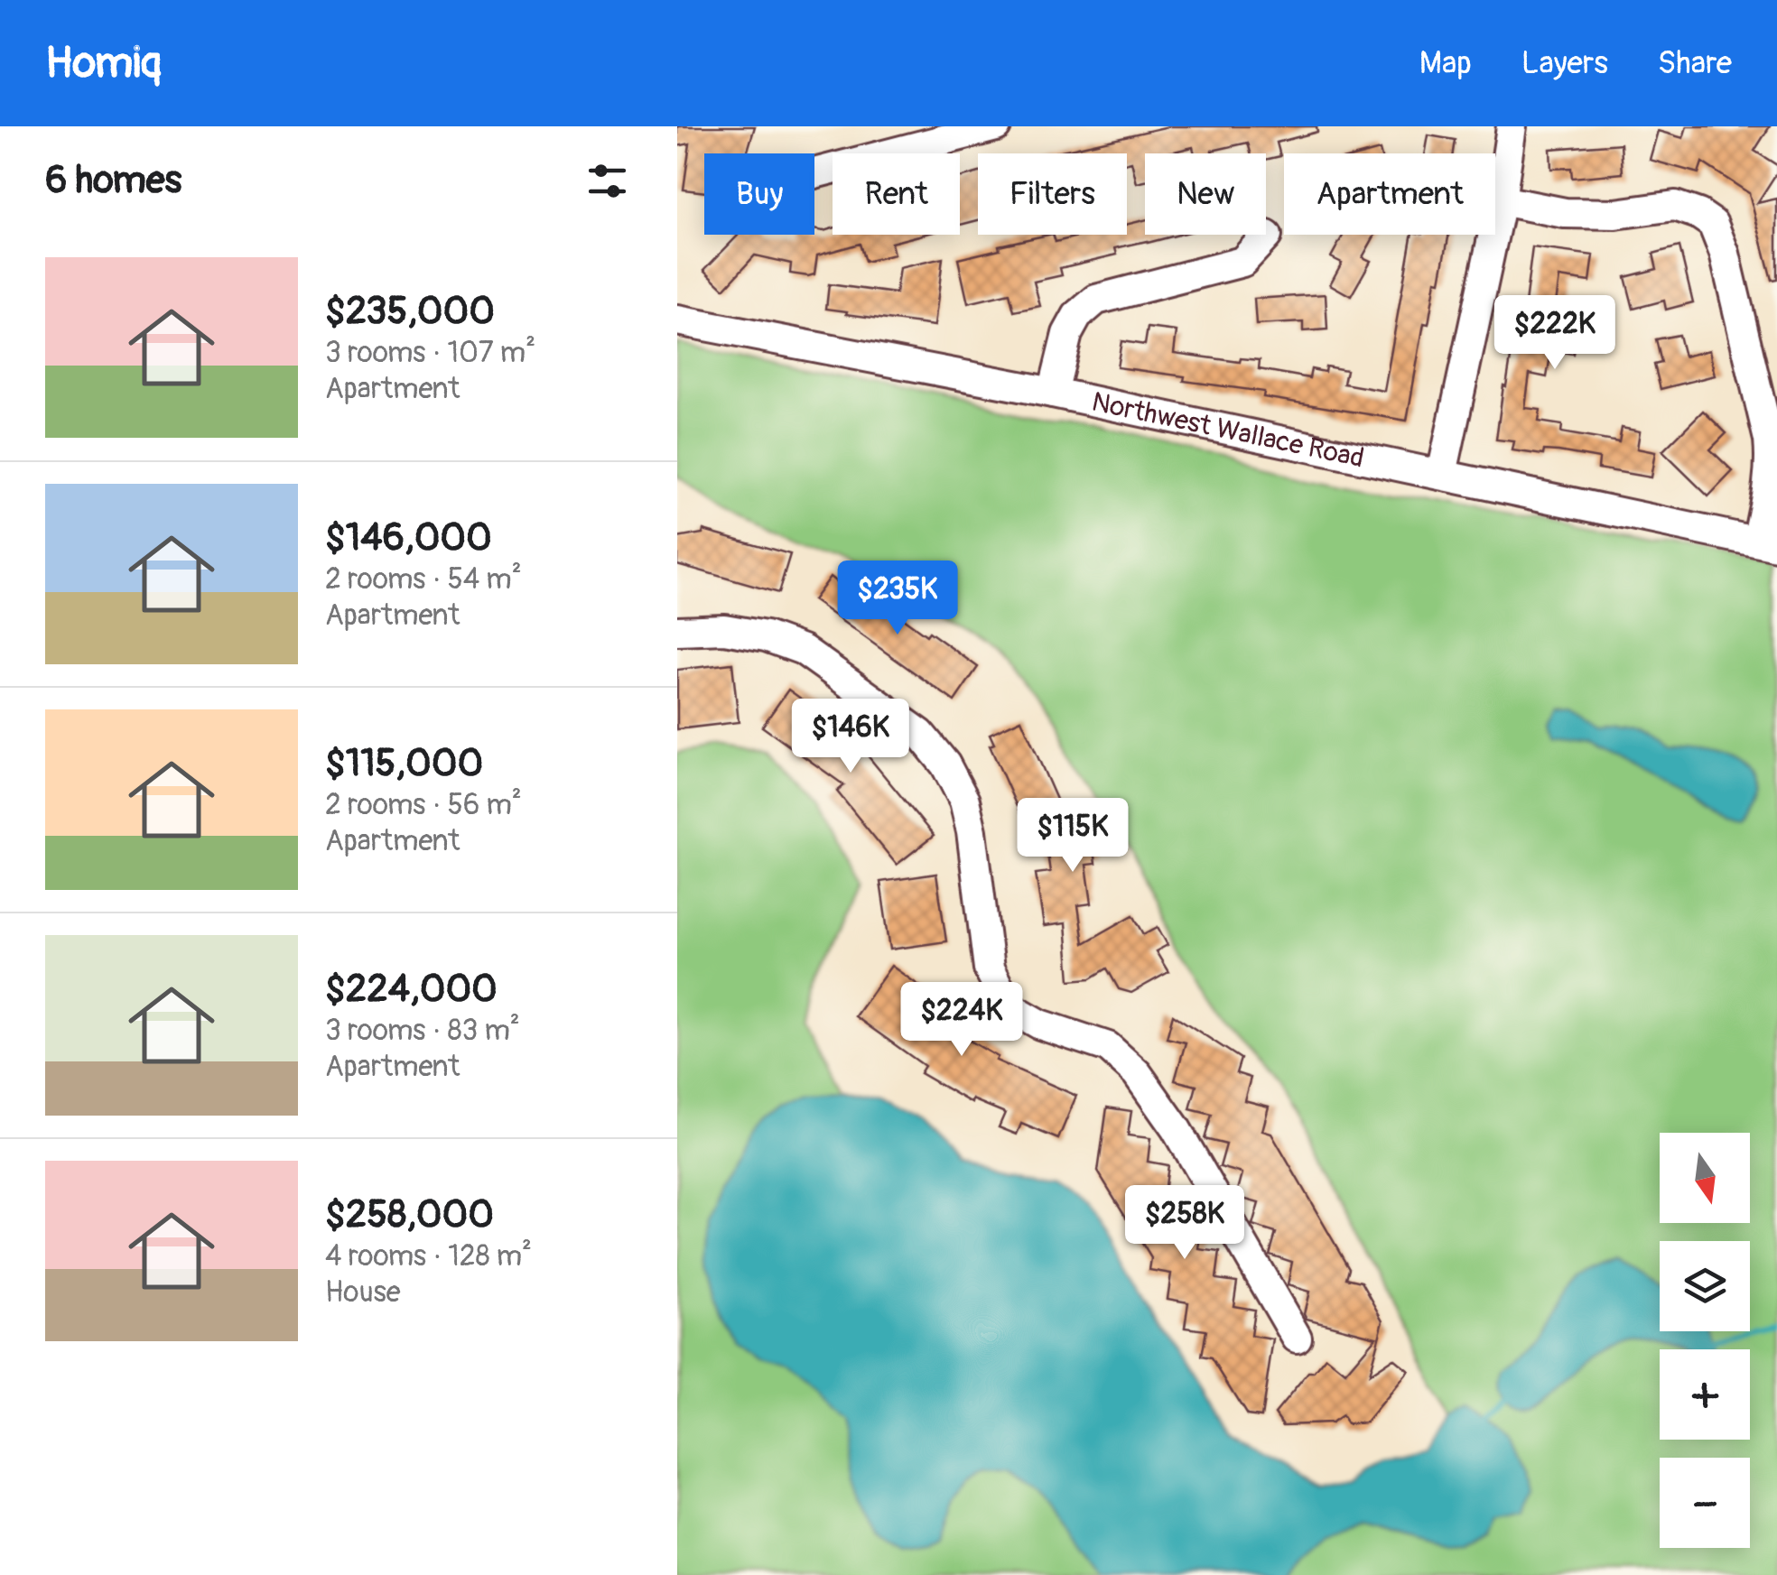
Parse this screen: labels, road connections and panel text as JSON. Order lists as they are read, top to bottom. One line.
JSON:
{"streets":{"street":["Northwest Wallace Road"]},"north":"bottom","page":{"header":"Homiq","nav":["Map","Layers","Share"],"heading":"6 homes","chip":["Buy","Rent","Filters","New","Apartment"],"list":[{"name":"$235,000","note":"3 rooms · 107 m² · Apartment"},{"name":"$146,000","note":"2 rooms · 54 m² · Apartment"},{"name":"$115,000","note":"2 rooms · 56 m² · Apartment"},{"name":"$224,000","note":"3 rooms · 83 m² · Apartment"},{"name":"$258,000","note":"4 rooms · 128 m² · House"}],"price":["$222K","$235K","$146K","$115K","$224K","$258K"],"map_buttons":["+","−"]}}
